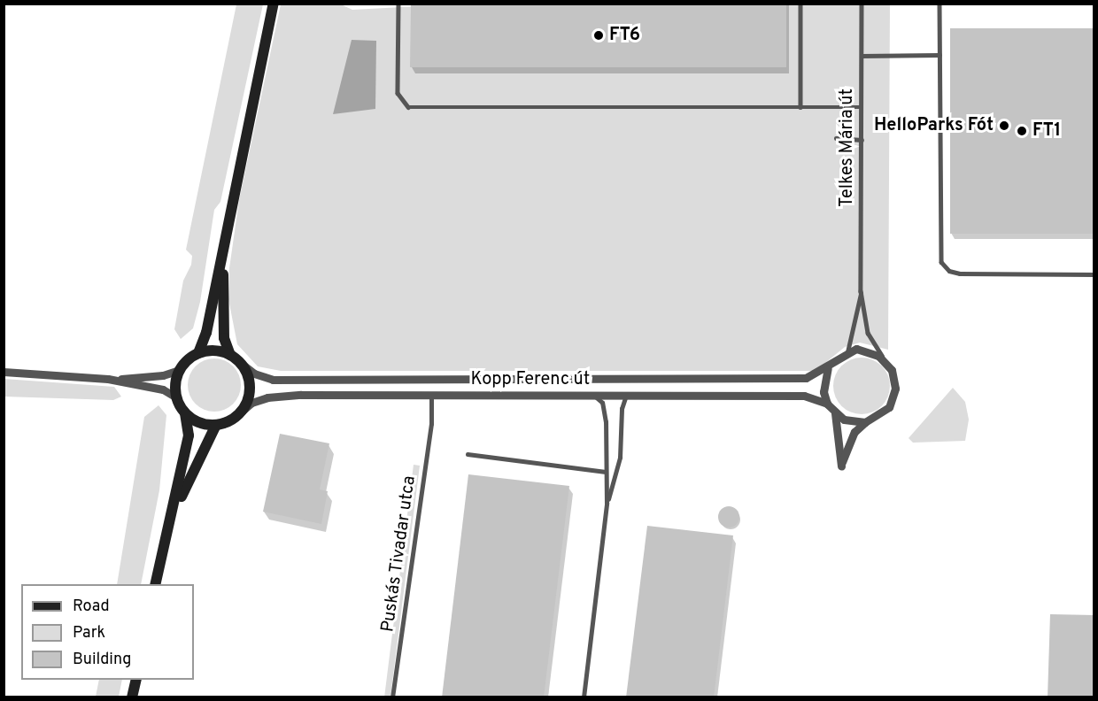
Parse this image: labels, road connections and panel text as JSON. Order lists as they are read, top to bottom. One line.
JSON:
{"streets":{"street":["Kopp Ferenc út"],"lane":["Telkes Mária út","Puskás Tivadar utca"]},"crossings":[["Kopp Ferenc út","Puskás Tivadar utca"]],"places":["FT6","HelloParks Fót","FT1"],"legend":["Road","Park","Building"]}
